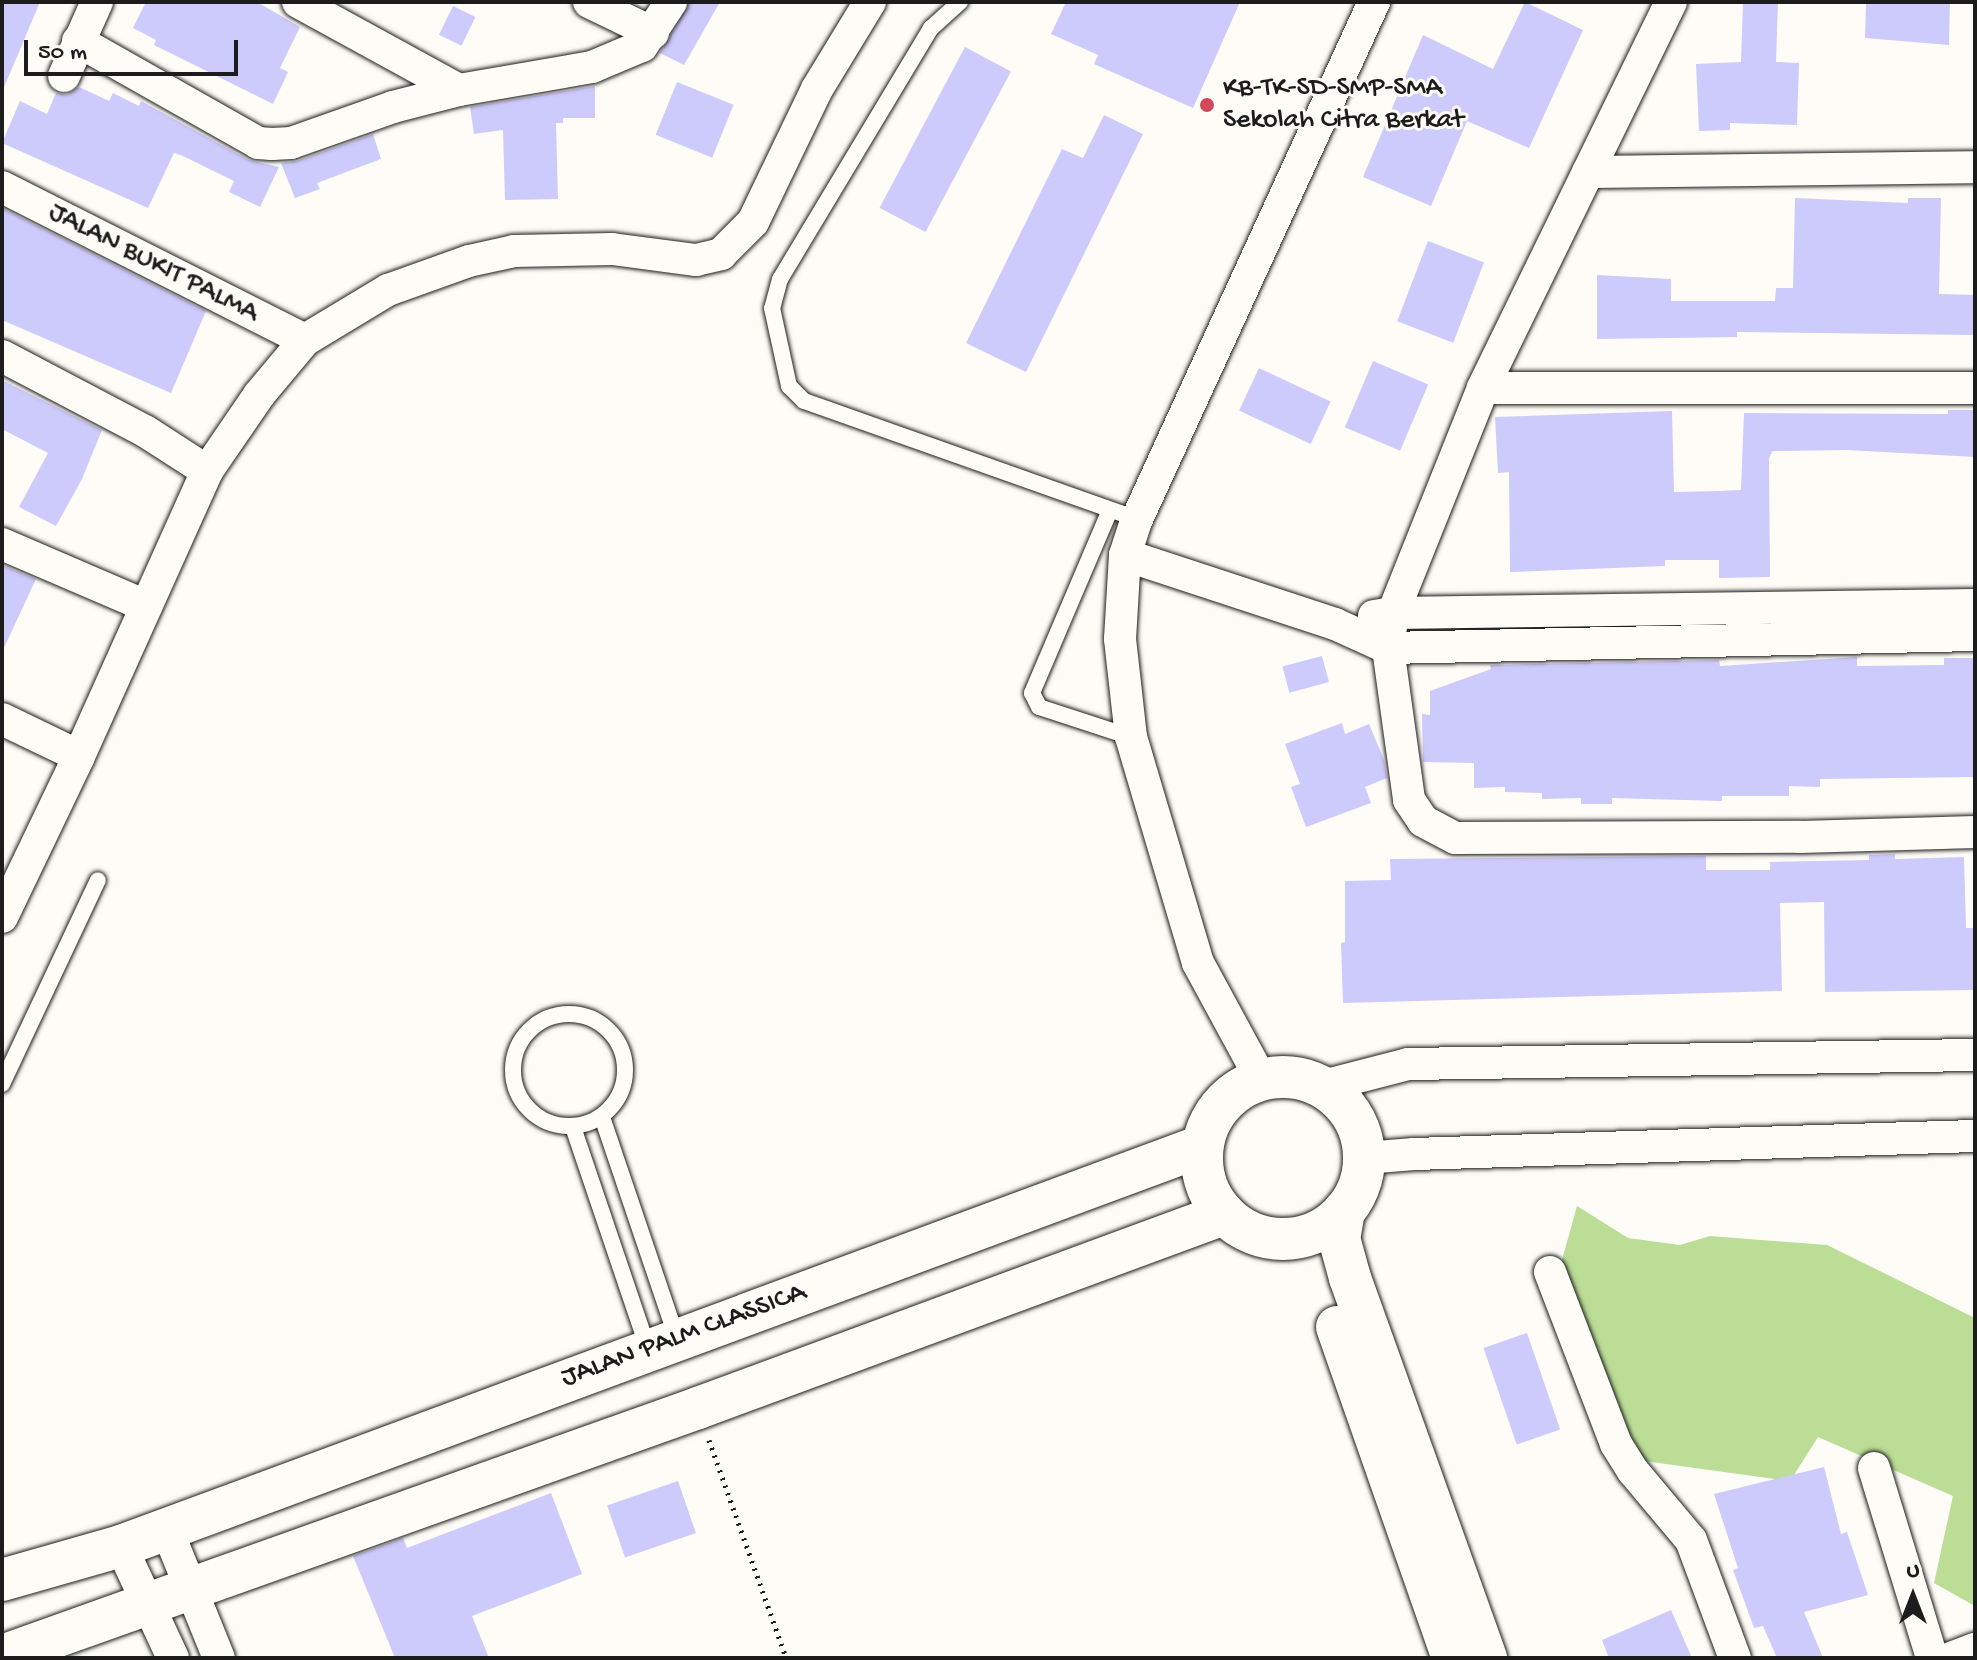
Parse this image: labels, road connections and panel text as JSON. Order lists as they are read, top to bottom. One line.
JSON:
{"streets":{"street":["JALAN BUKIT PALMA","JALAN PALM CLASSICA"]},"places":["KB-TK-SD-SMP-SMA Sekolah Citra Berkat"],"scale_bar":"50 m","north":"top"}
